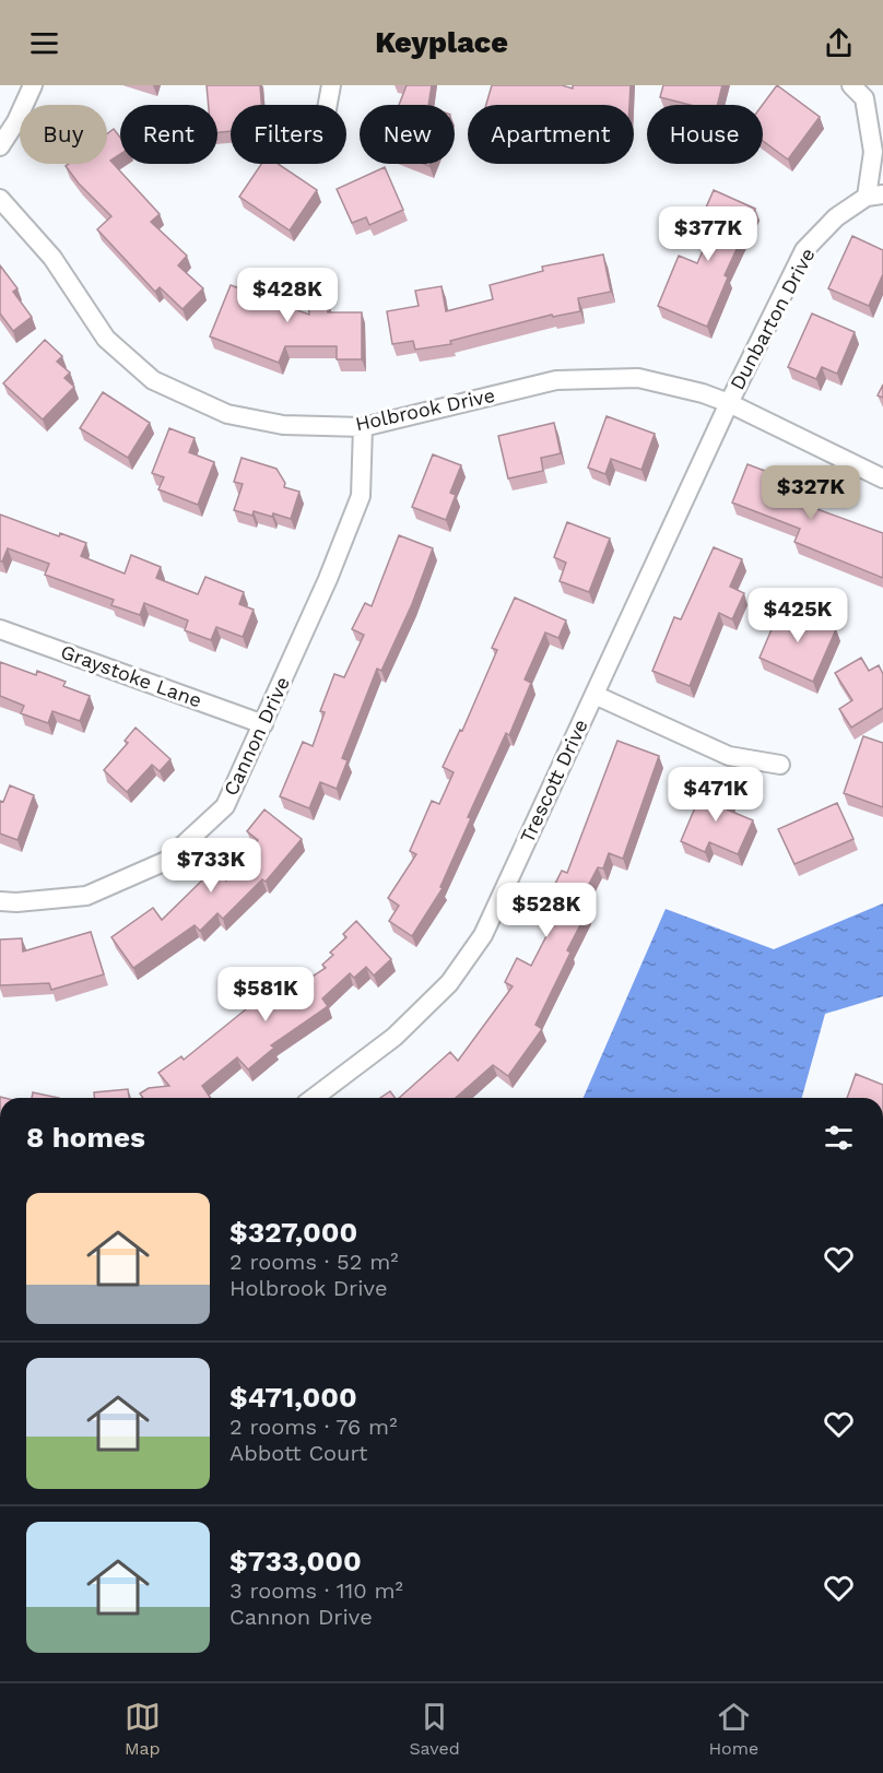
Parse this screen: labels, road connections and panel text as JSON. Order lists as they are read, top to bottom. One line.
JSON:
{"streets":{"street":["Dunbarton Drive","Holbrook Drive","Graystoke Lane","Cannon Drive","Trescott Drive"]},"crossings":[["Dunbarton Drive","Holbrook Drive"],["Dunbarton Drive","Trescott Drive"],["Holbrook Drive","Cannon Drive"],["Holbrook Drive","Trescott Drive"],["Graystoke Lane","Cannon Drive"]],"page":{"header":"Keyplace","chip":["Buy","Rent","Filters","New","Apartment","House"],"price":["$377K","$428K","$327K","$425K","$471K","$733K","$528K","$581K"],"heading":"8 homes","list":[{"name":"$327,000","note":"2 rooms · 52 m² · Holbrook Drive"},{"name":"$471,000","note":"2 rooms · 76 m² · Abbott Court"},{"name":"$733,000","note":"3 rooms · 110 m² · Cannon Drive"}],"tabs":["Map","Saved","Home"]}}
